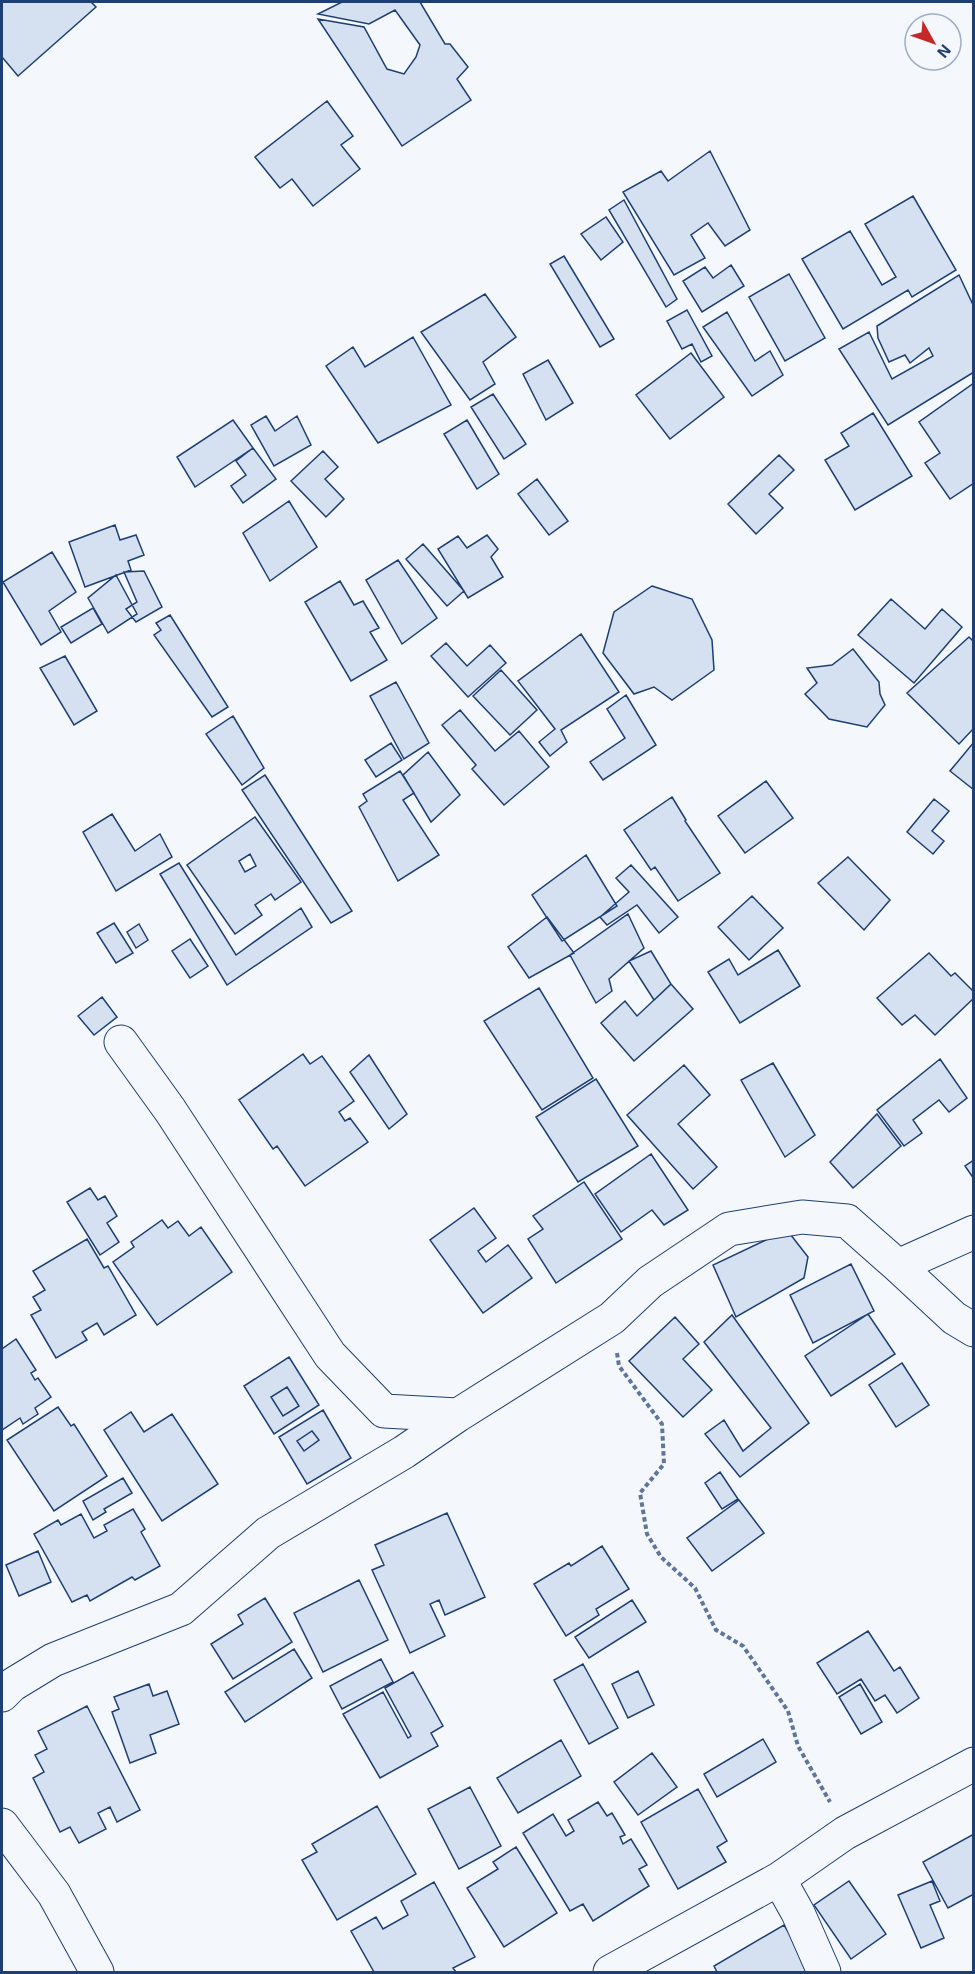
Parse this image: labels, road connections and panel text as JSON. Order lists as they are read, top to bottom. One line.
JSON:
{"north":"bottom right"}
